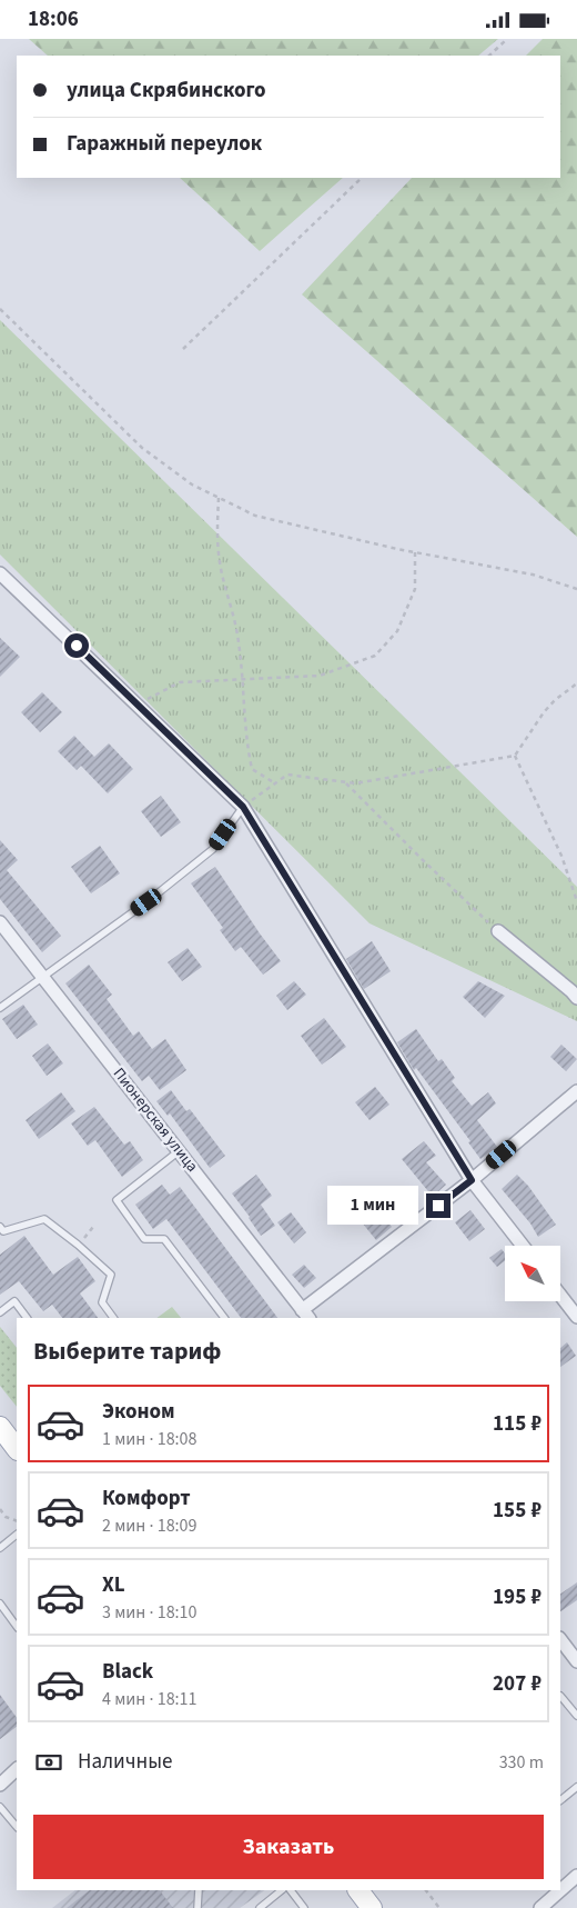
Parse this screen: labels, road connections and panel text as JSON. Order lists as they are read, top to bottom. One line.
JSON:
{"streets":{"street":["Пионерская улица"]},"north":"top left","page":{"status":"18:06","banner":["улица Скрябинского","Гаражный переулок"],"bubble":"1 мин","heading":"Выберите тариф","list":[{"name":"Эконом","note":"1 мин · 18:08","value":"115 ₽"},{"name":"Комфорт","note":"2 мин · 18:09","value":"155 ₽"},{"name":"XL","note":"3 мин · 18:10","value":"195 ₽"},{"name":"Black","note":"4 мин · 18:11","value":"207 ₽"}],"pay":["Наличные","330 m"],"buttons":"Заказать"}}
